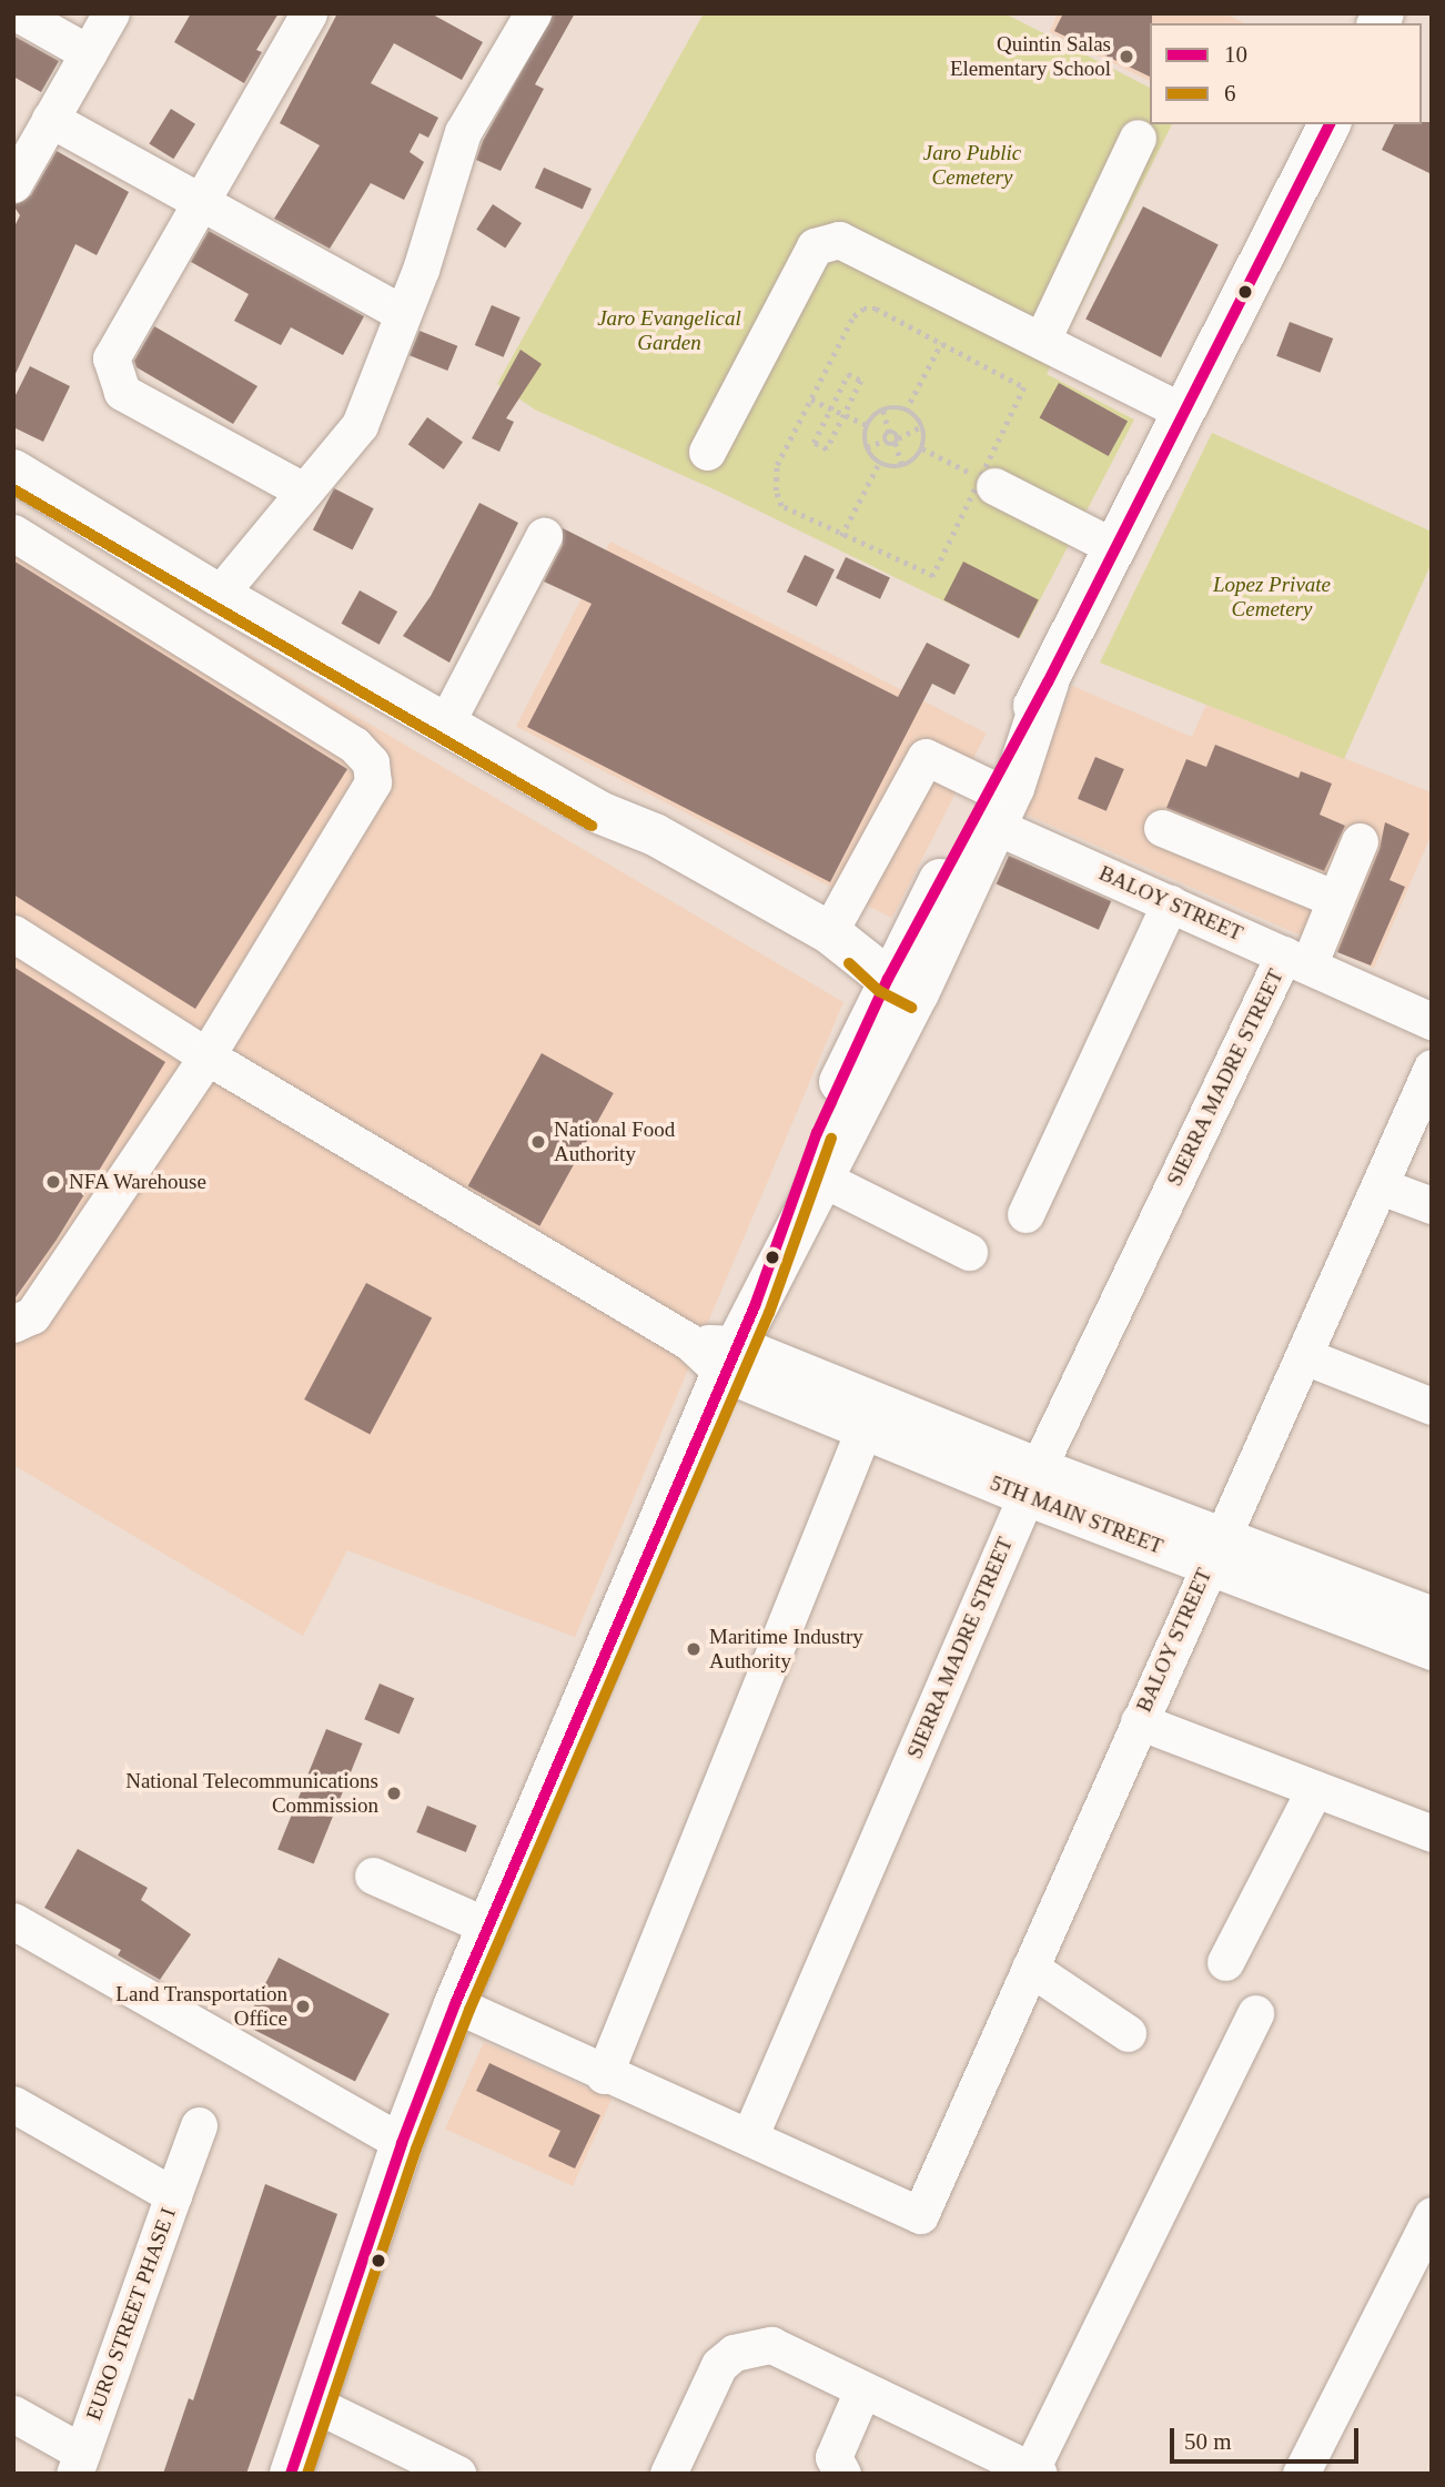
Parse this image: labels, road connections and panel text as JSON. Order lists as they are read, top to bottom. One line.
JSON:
{"streets":{"street":["BALOY STREET","SIERRA MADRE STREET","5TH MAIN STREET","EURO STREET PHASE I"]},"crossings":[["BALOY STREET","SIERRA MADRE STREET"],["BALOY STREET","5TH MAIN STREET"],["SIERRA MADRE STREET","5TH MAIN STREET"]],"parks":["Jaro Public Cemetery","Jaro Evangelical Garden","Lopez Private Cemetery"],"places":["Quintin Salas Elementary School","National Food Authority","NFA Warehouse","Maritime Industry Authority","National Telecommunications Commission","Land Transportation Office"],"lines":["transit line 10","transit line 6"],"legend":["10","6"],"scale_bar":"50 m"}
